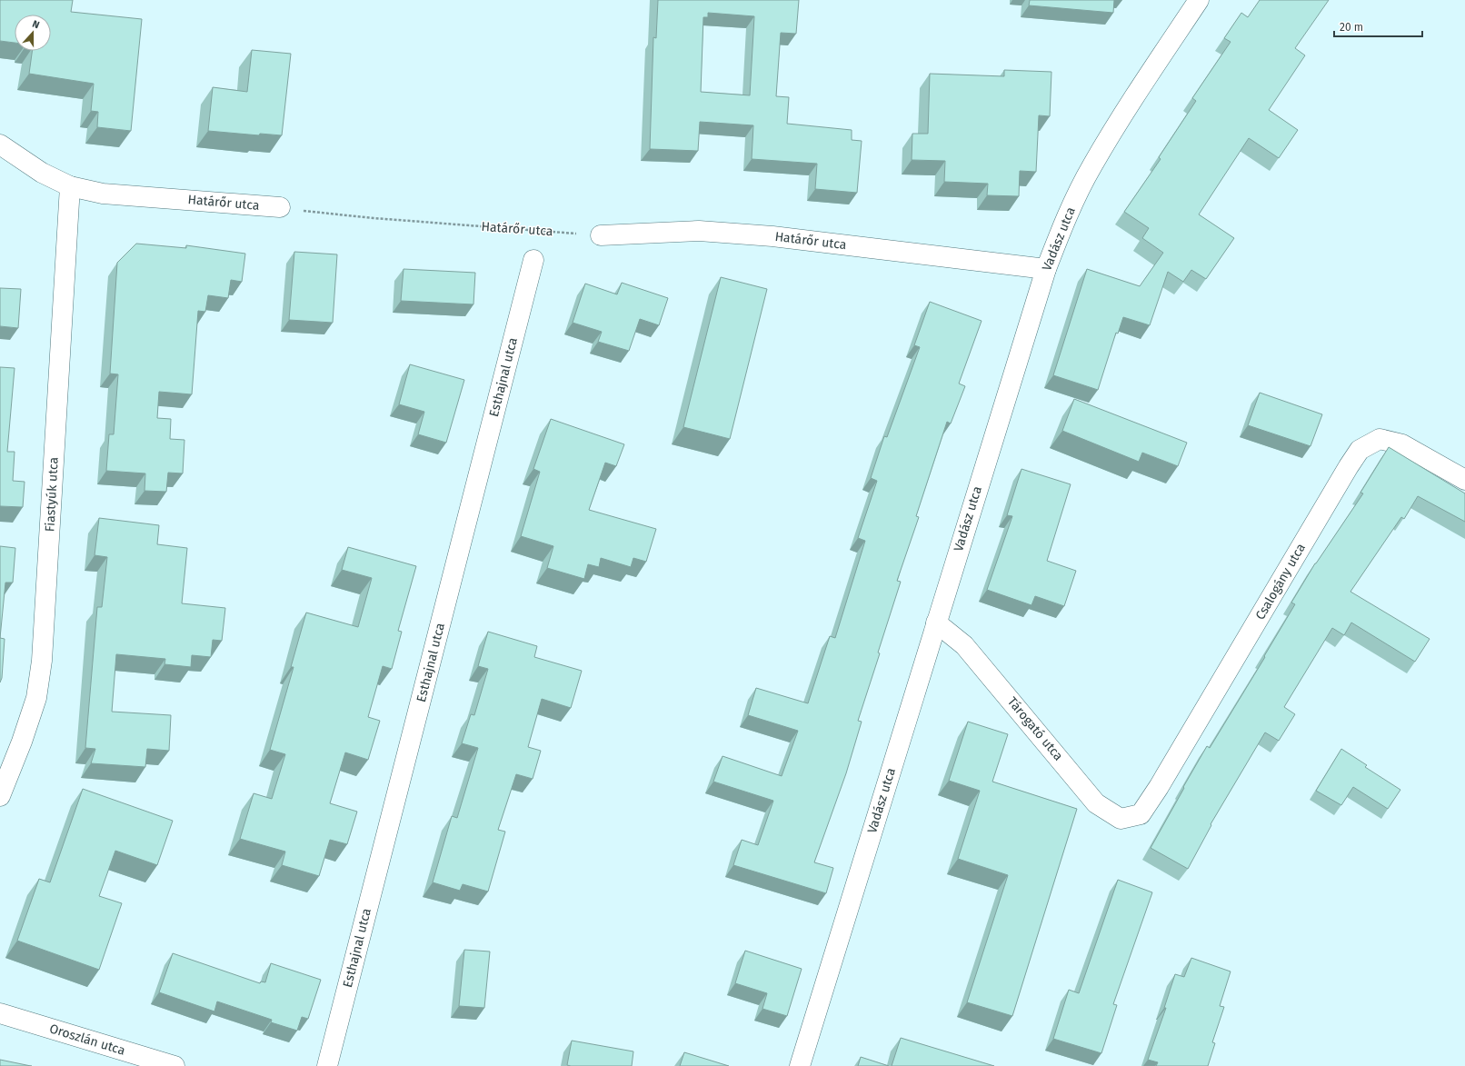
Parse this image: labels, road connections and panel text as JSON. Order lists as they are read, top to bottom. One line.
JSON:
{"streets":{"street":["Határőr utca","Vadász utca","Esthajnal utca","Fiastyúk utca","Csalogány utca","Tárogató utca","Oroszlán utca"]},"crossings":[["Határőr utca","Vadász utca"],["Határőr utca","Fiastyúk utca"],["Vadász utca","Tárogató utca"],["Csalogány utca","Tárogató utca"]],"scale_bar":"20 m","north":"top"}
